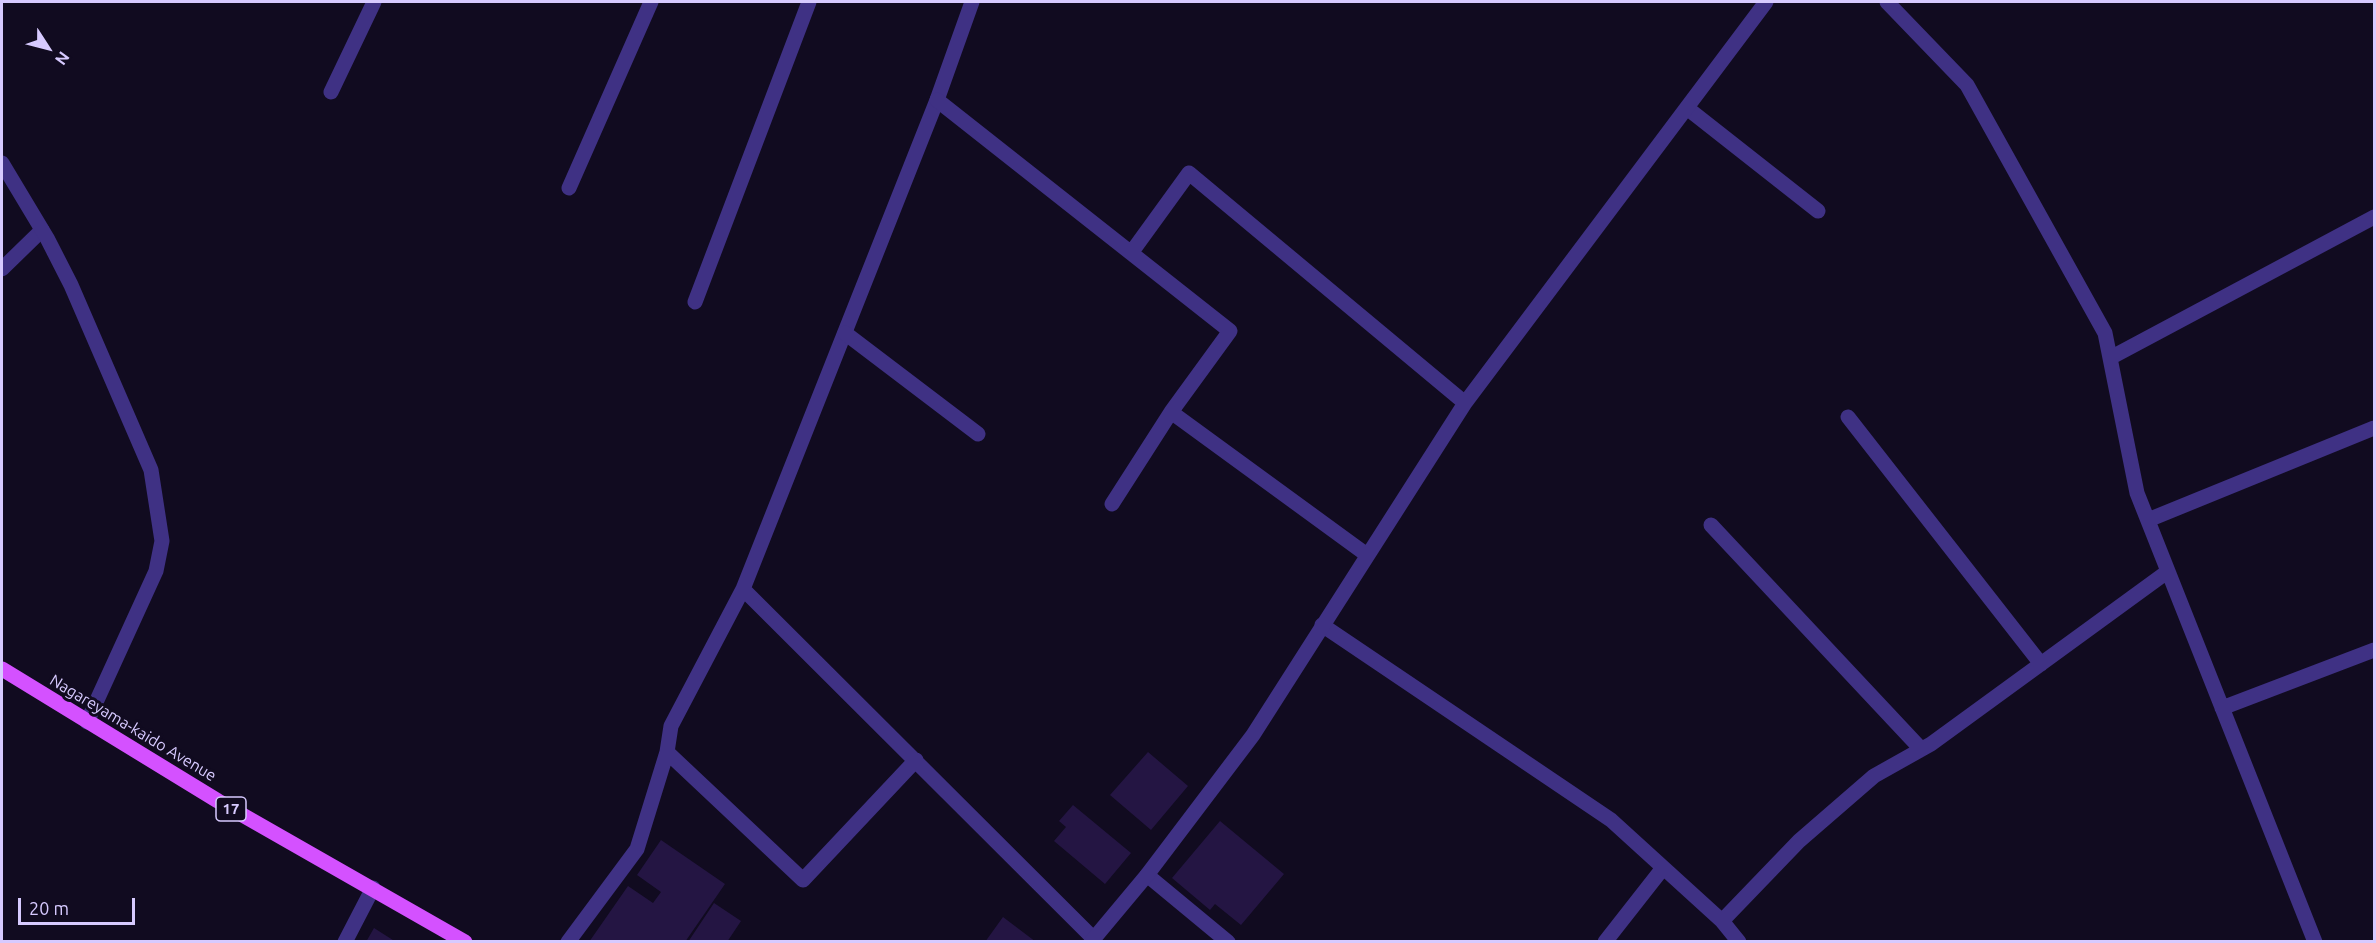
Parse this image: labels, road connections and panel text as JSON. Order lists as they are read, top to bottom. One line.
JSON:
{"streets":{"main road":["Nagareyama-kaido Avenue","17"]},"scale_bar":"20 m","north":"bottom right"}
